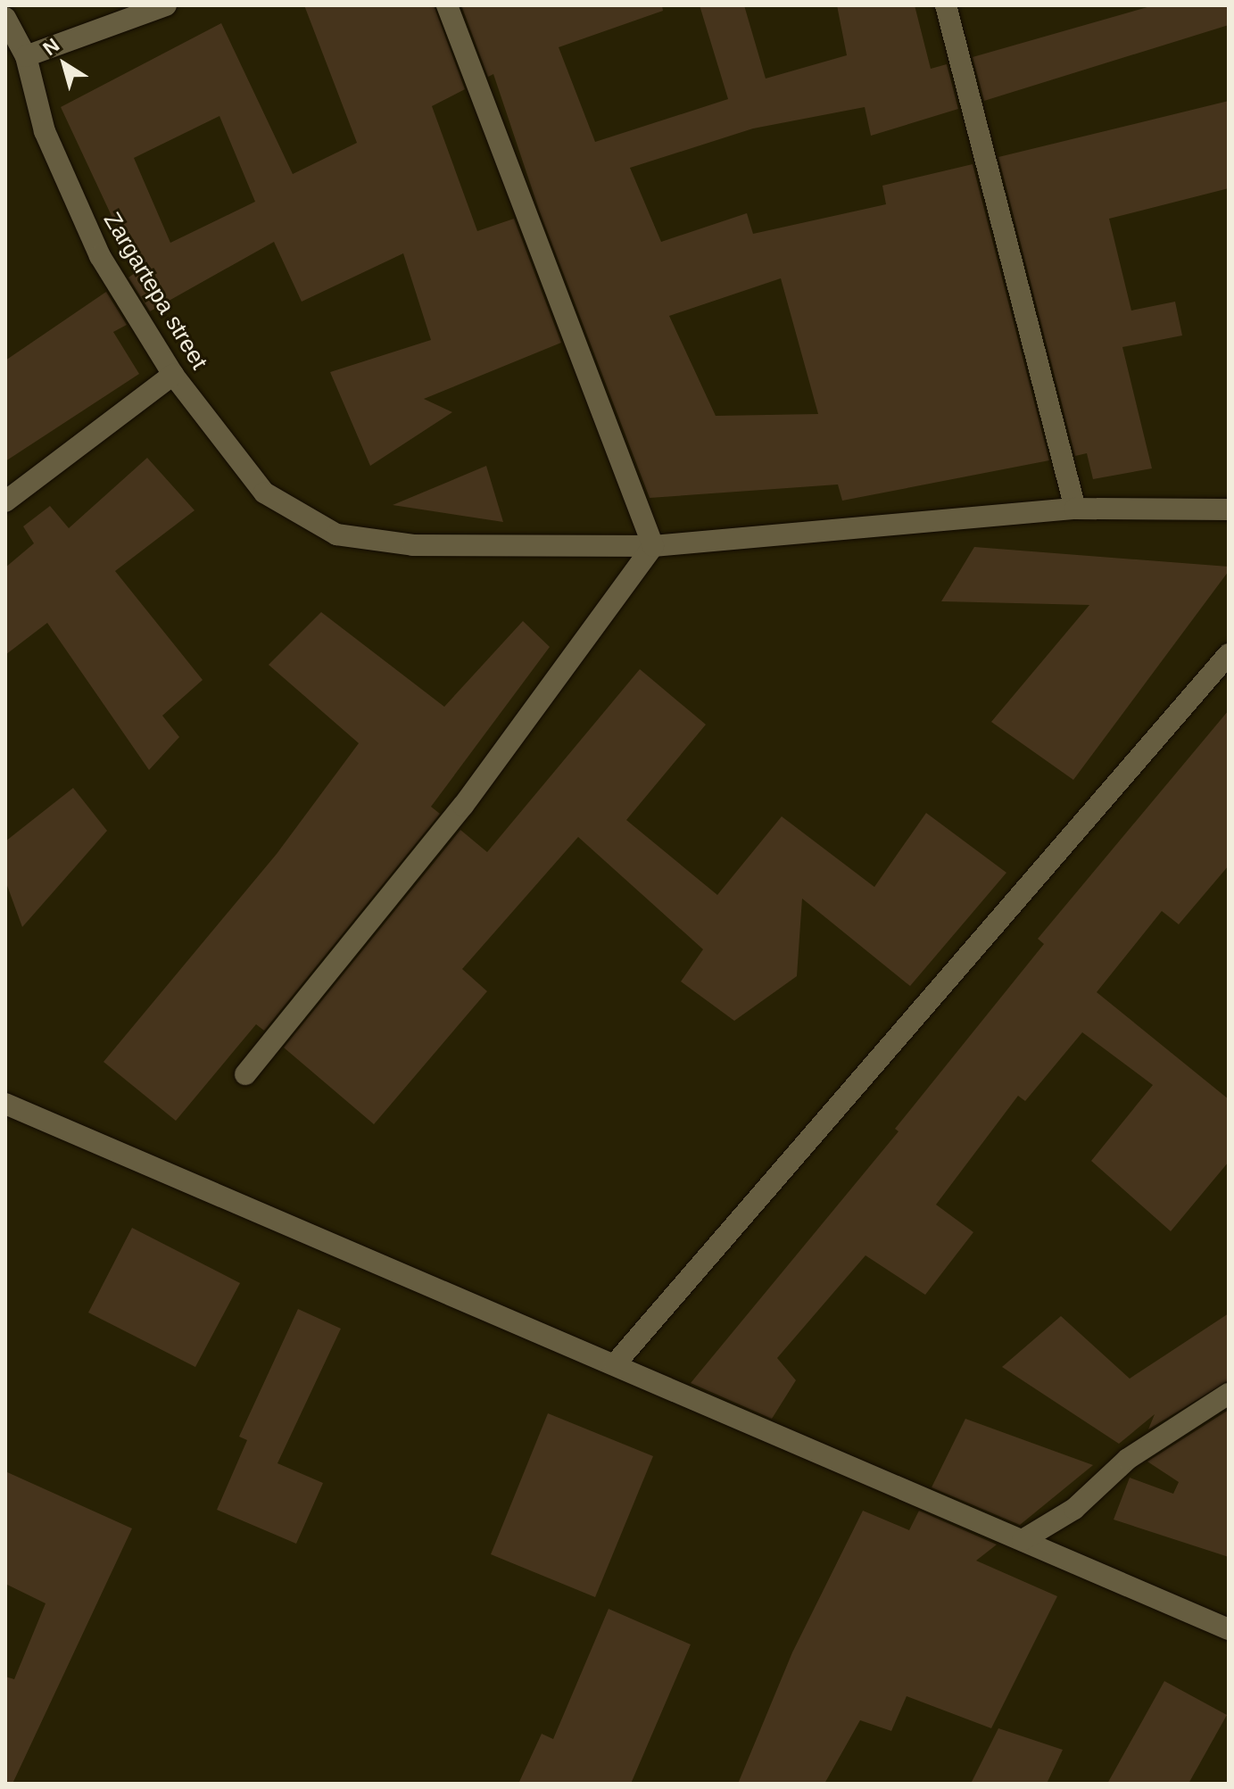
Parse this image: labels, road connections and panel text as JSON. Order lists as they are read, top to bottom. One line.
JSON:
{"streets":{"street":["Zargartepa street"]},"north":"top left"}
